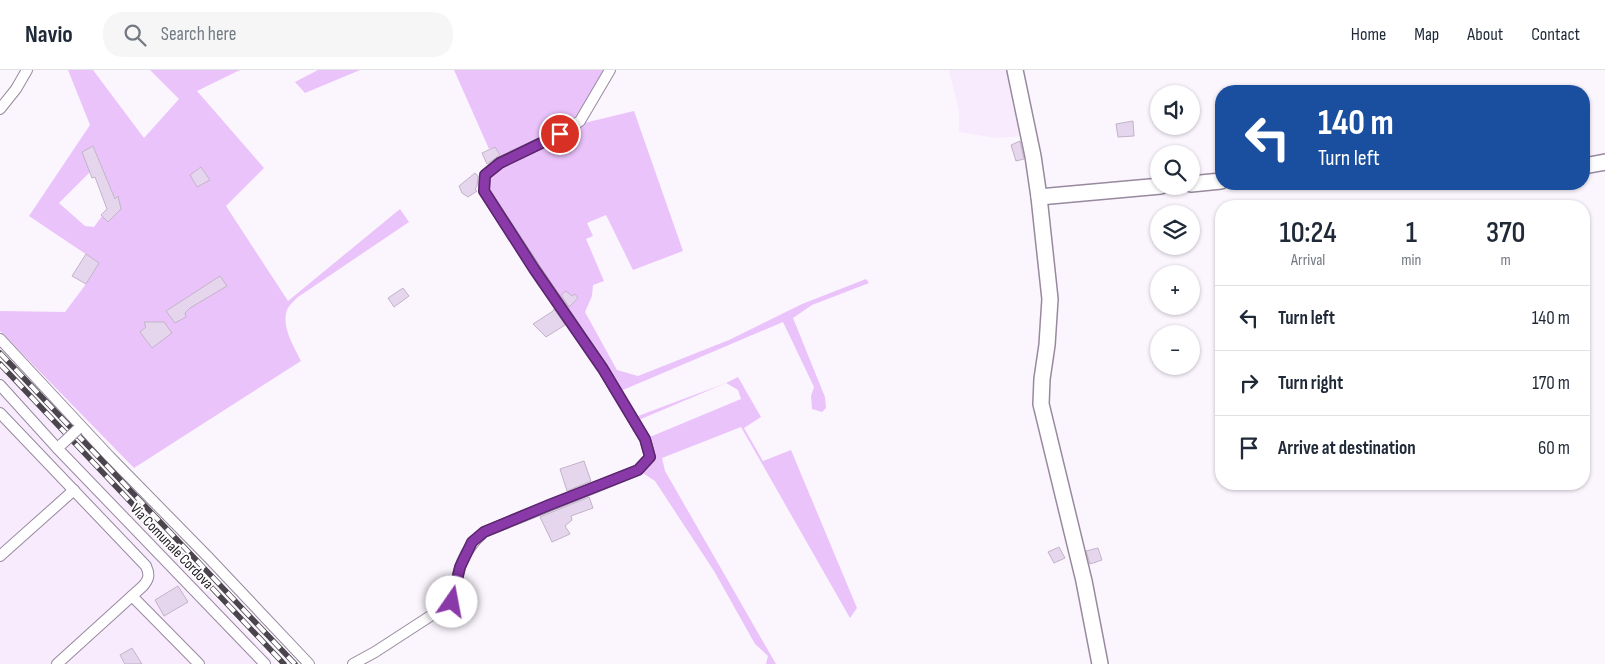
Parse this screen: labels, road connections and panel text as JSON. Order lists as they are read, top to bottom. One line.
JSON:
{"streets":{"street":["Via Comunale Cordova"]},"page":{"header":"Navio","search":"Search here","nav":["Home","Map","About","Contact"],"map_buttons":["+","−"],"turn":["140 m","Turn left"],"eta":["10:24","Arrival","1","min","370","m"],"list":[{"name":"Turn left","value":"140 m"},{"name":"Turn right","value":"170 m"},{"name":"Arrive at destination","value":"60 m"}]}}
